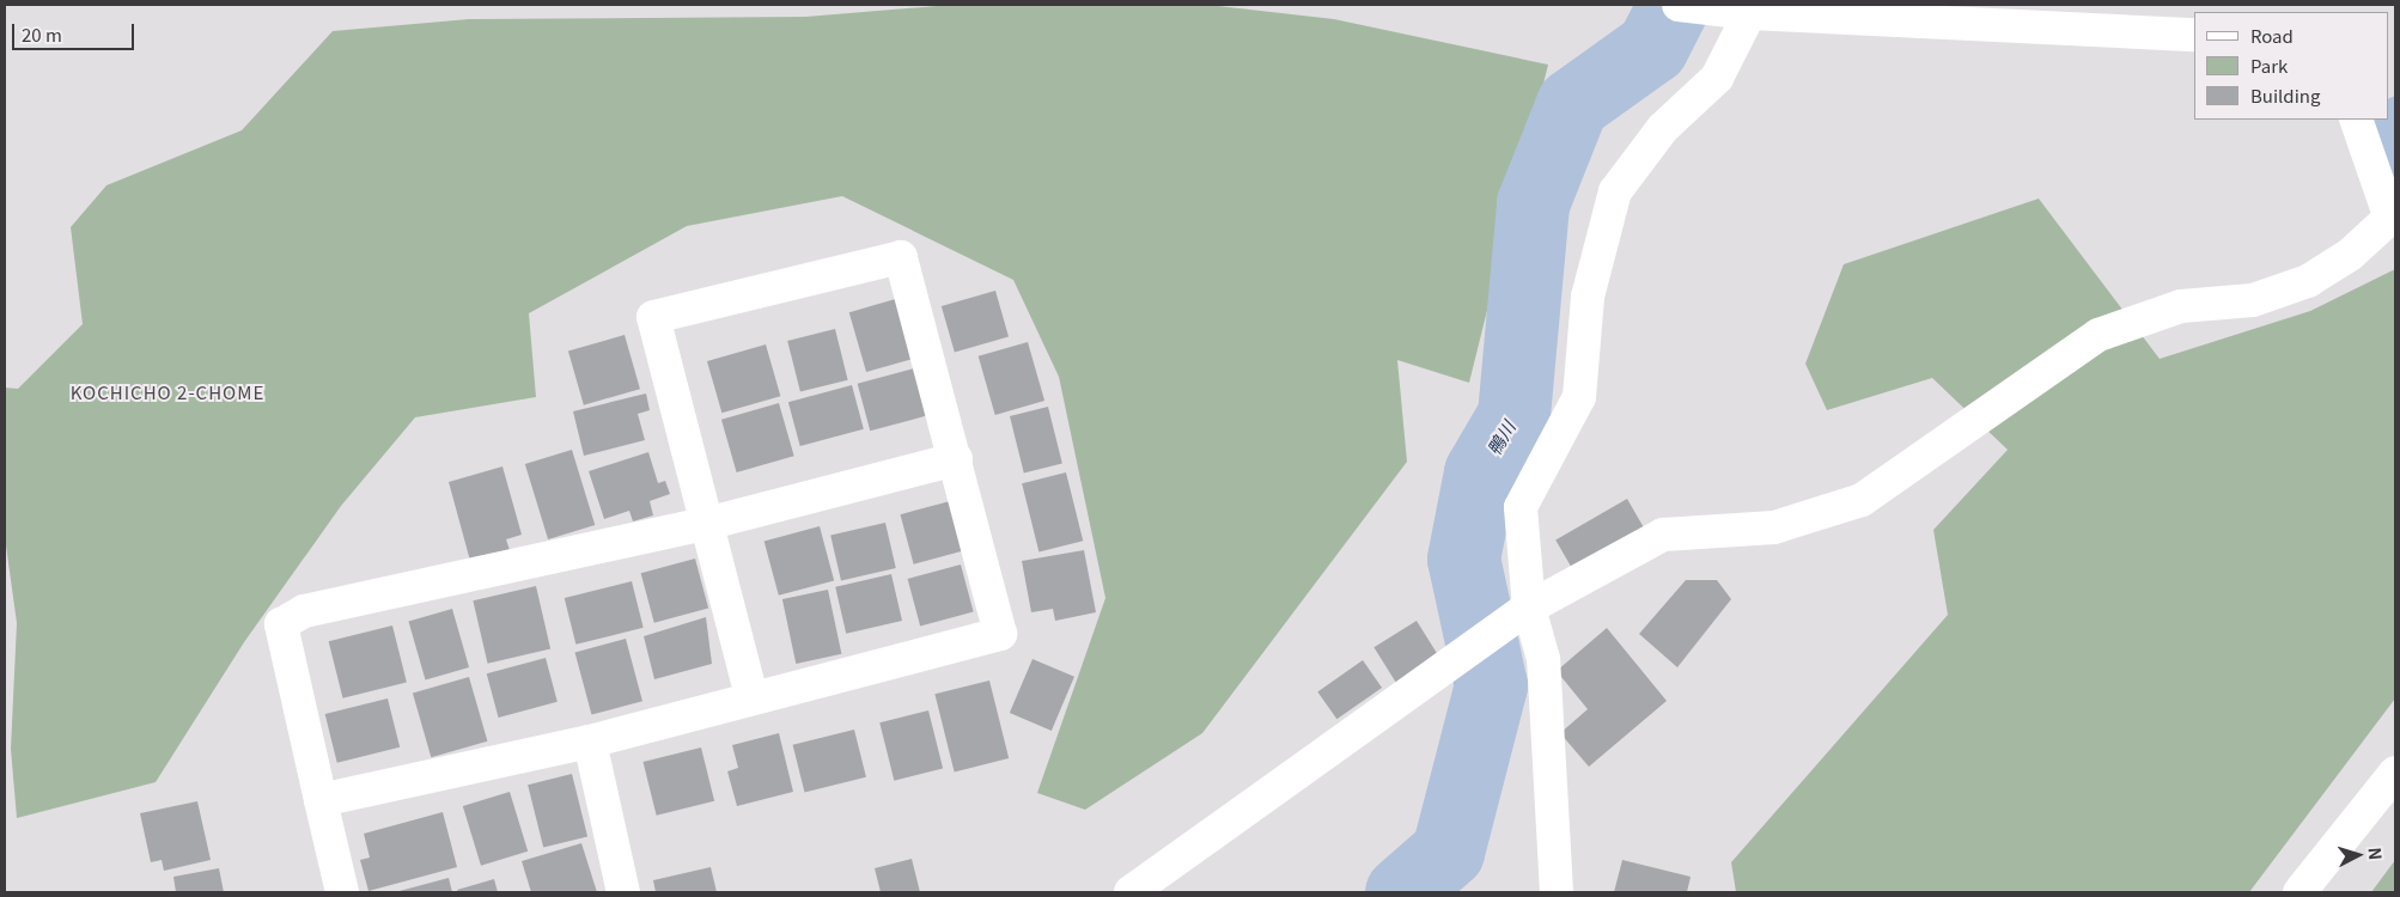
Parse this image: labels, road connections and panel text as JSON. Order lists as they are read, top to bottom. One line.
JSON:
{"districts":["KOCHICHO 2-CHOME"],"water":["鴨川"],"legend":["Road","Park","Building"],"scale_bar":"20 m","north":"right"}
